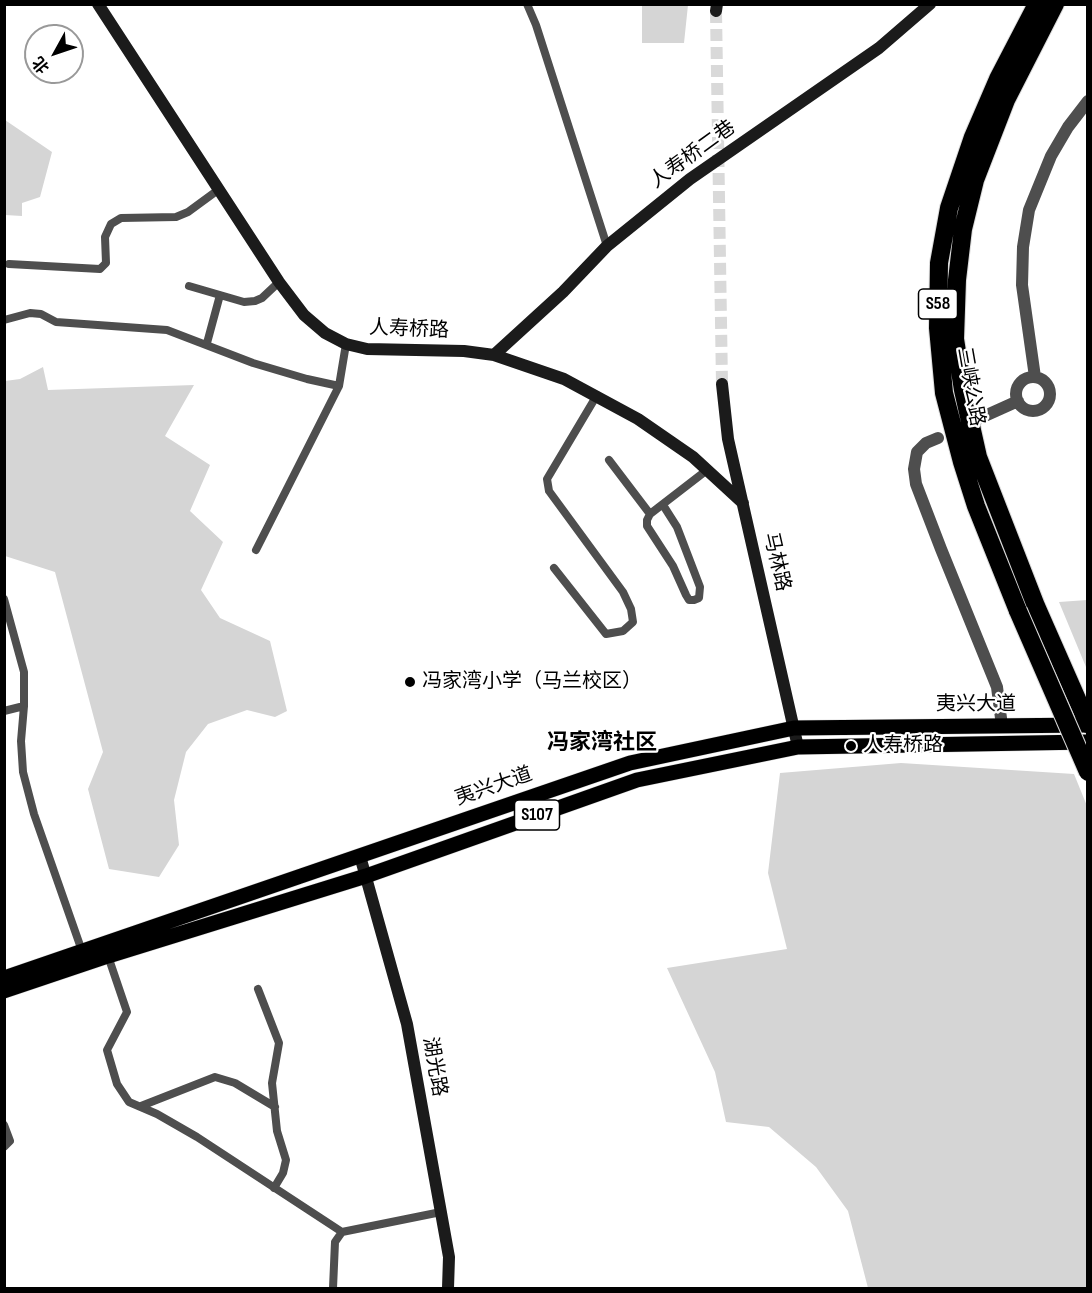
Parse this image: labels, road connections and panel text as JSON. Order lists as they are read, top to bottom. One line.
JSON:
{"streets":{"highway":["S58","三峡公路"],"main road":["夷兴大道","S107"],"street":["人寿桥二巷","人寿桥路","马林路","湖光路"]},"crossings":[["人寿桥二巷","人寿桥路"],["人寿桥路","马林路"],["三峡公路","夷兴大道"],["马林路","夷兴大道"],["夷兴大道","湖光路"]],"districts":["冯家湾社区"],"places":["冯家湾小学（马兰校区）","人寿桥路"],"north":"bottom left"}
